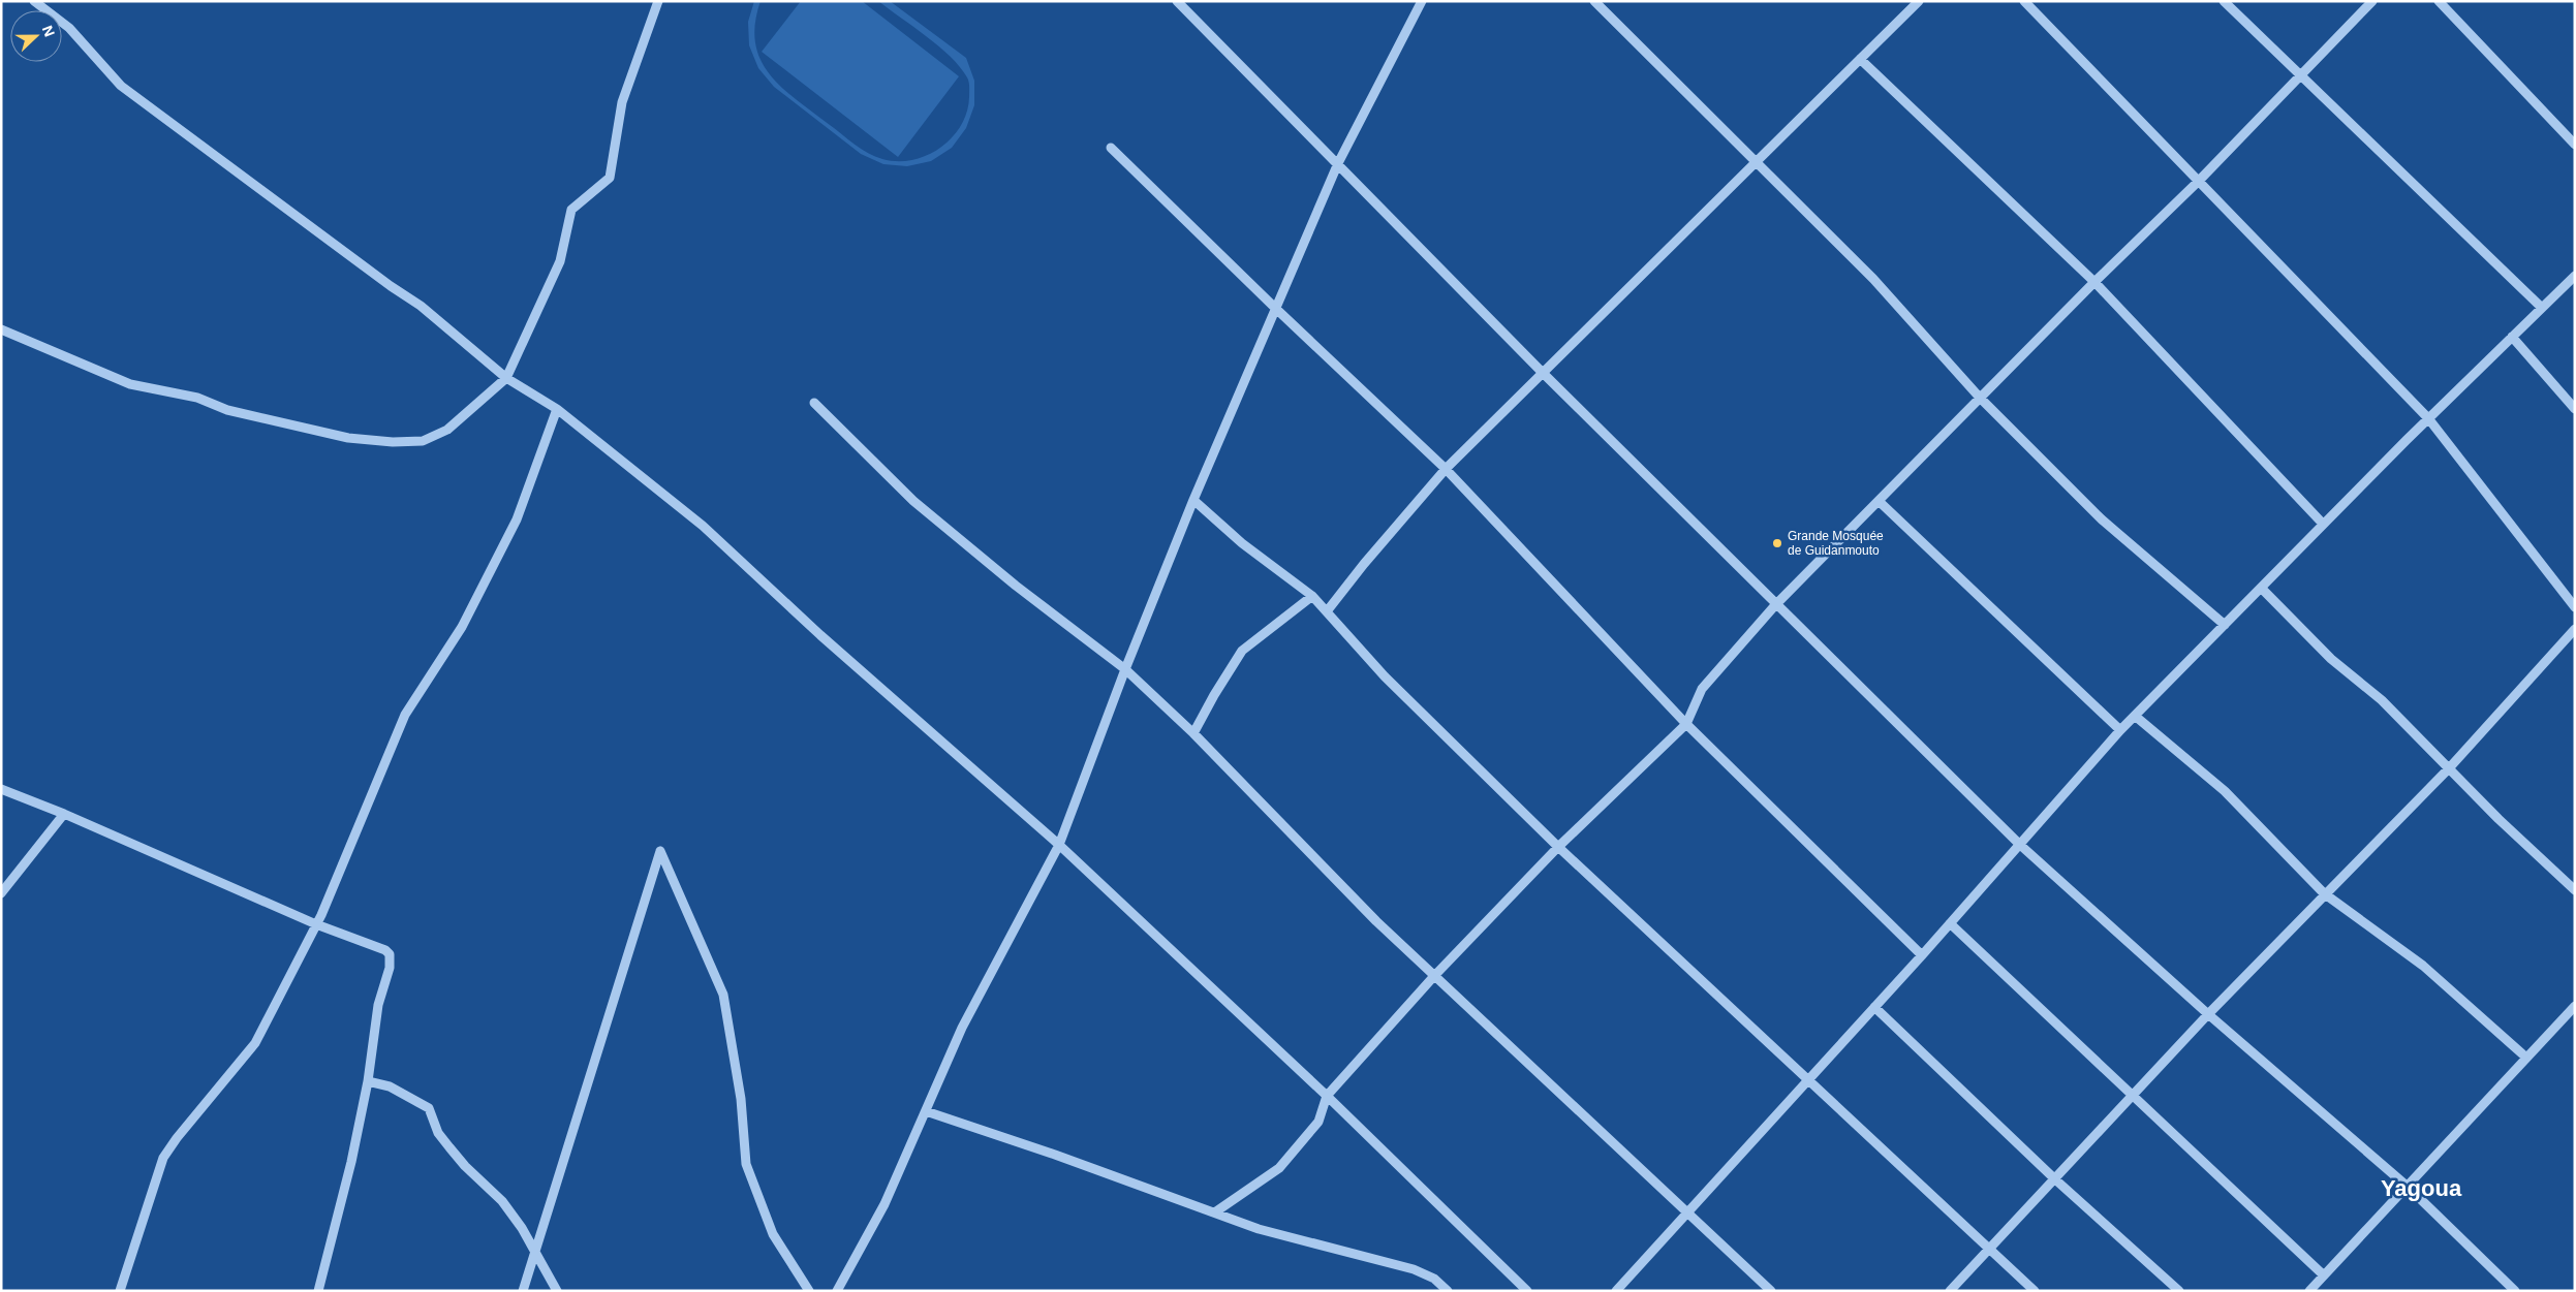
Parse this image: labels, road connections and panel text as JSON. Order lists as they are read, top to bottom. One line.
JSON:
{"districts":["Yagoua"],"places":["Grande Mosquée de Guidanmouto"],"north":"right"}
